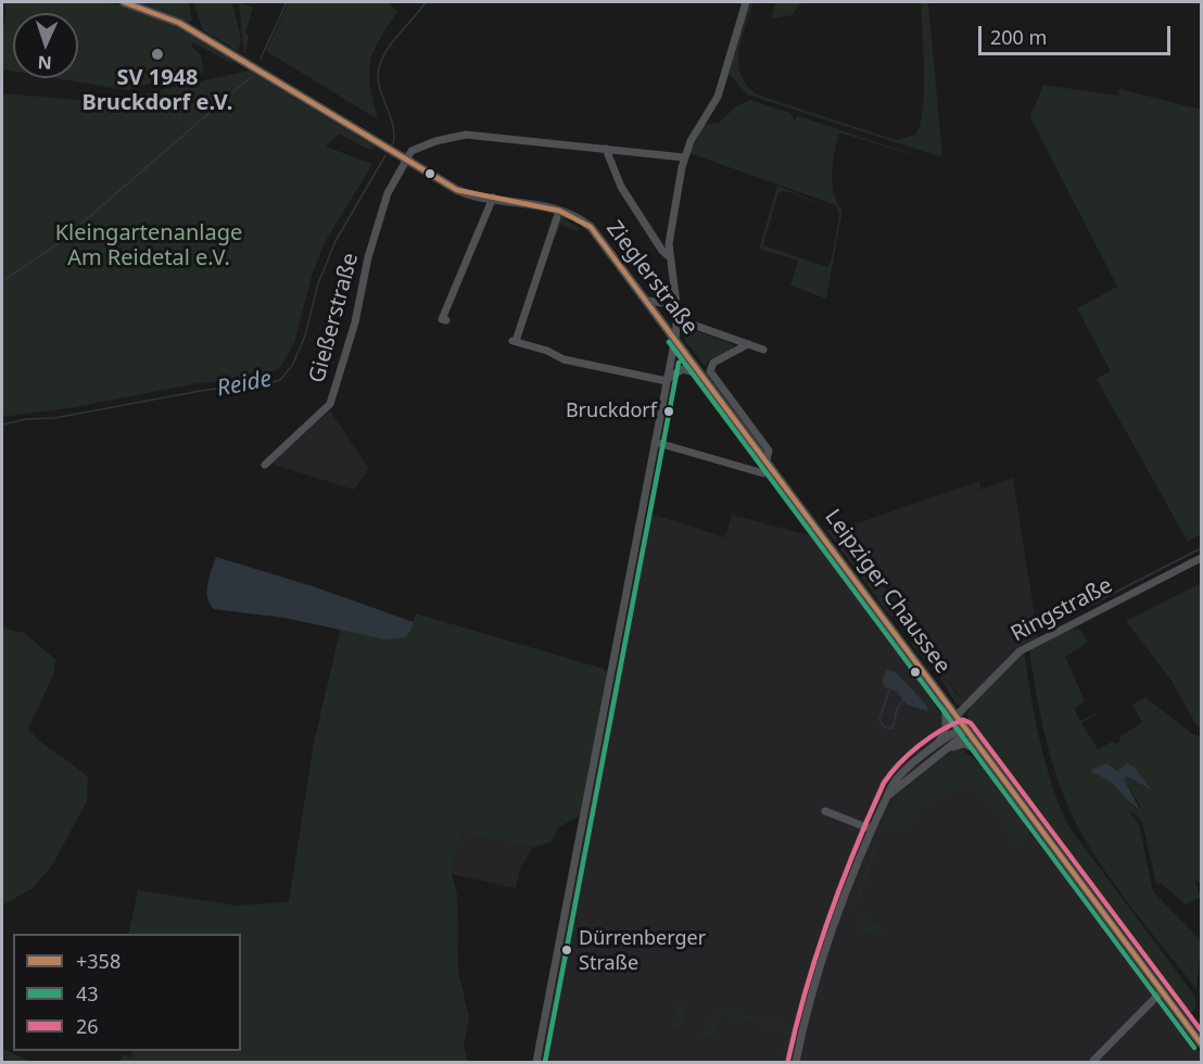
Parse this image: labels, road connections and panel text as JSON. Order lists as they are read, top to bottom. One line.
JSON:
{"streets":{"main road":["Zieglerstraße","Leipziger Chaussee"],"street":["Gießerstraße","Ringstraße"]},"crossings":[["Zieglerstraße","Gießerstraße"],["Zieglerstraße","Leipziger Chaussee"],["Leipziger Chaussee","Ringstraße"]],"water":["Reide"],"parks":["Kleingartenanlage Am Reidetal e.V."],"places":["SV 1948 Bruckdorf e.V.","Bruckdorf","Dürrenberger Straße"],"lines":["transit line +358","transit line 43","transit line 26"],"legend":["+358","43","26"],"scale_bar":"200 m","north":"bottom"}
